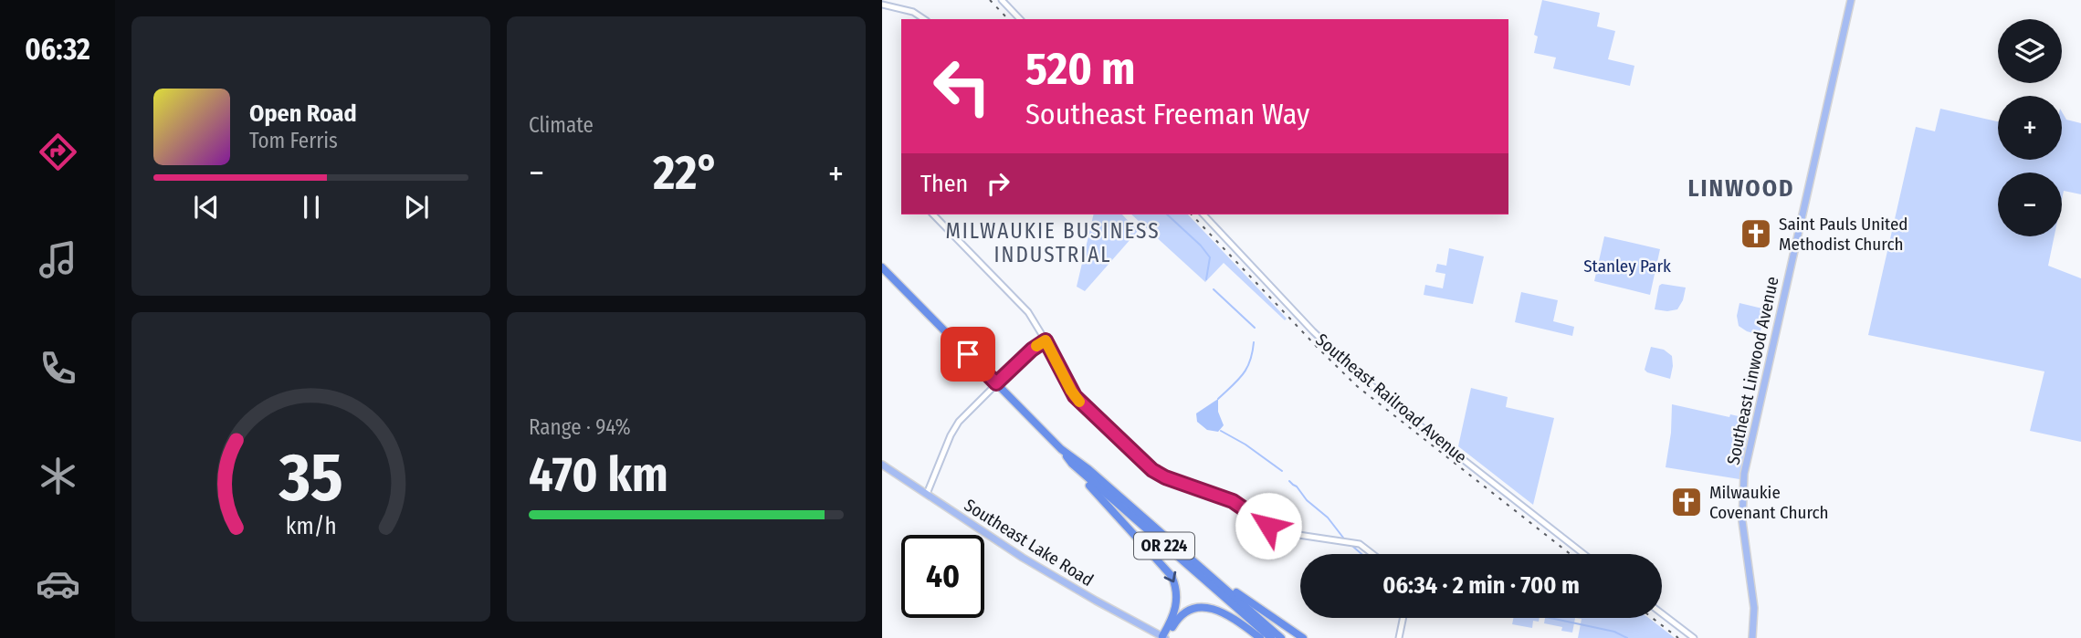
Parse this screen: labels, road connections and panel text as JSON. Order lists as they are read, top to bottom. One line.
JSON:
{"streets":{"highway":["OR 224"],"main road":["Southeast Linwood Avenue","Southeast Lake Road"],"street":["Southeast Railroad Avenue"]},"districts":["LINWOOD","MILWAUKIE BUSINESS INDUSTRIAL"],"parks":["Stanley Park"],"places":{"church":["Saint Pauls United Methodist Church","Milwaukie Covenant Church"]},"page":{"tabs":"06:32","tile":["Climate",["Range · 94%","470 km"]],"map_buttons":["+","−"],"turn":["520 m","Southeast Freeman Way"],"song":["Open Road","Tom Ferris"],"heat":["−","22°","+"],"then":"Then","limit":"40","trip":"06:34 · 2 min · 700 m","gauge":["35","km/h"]}}
